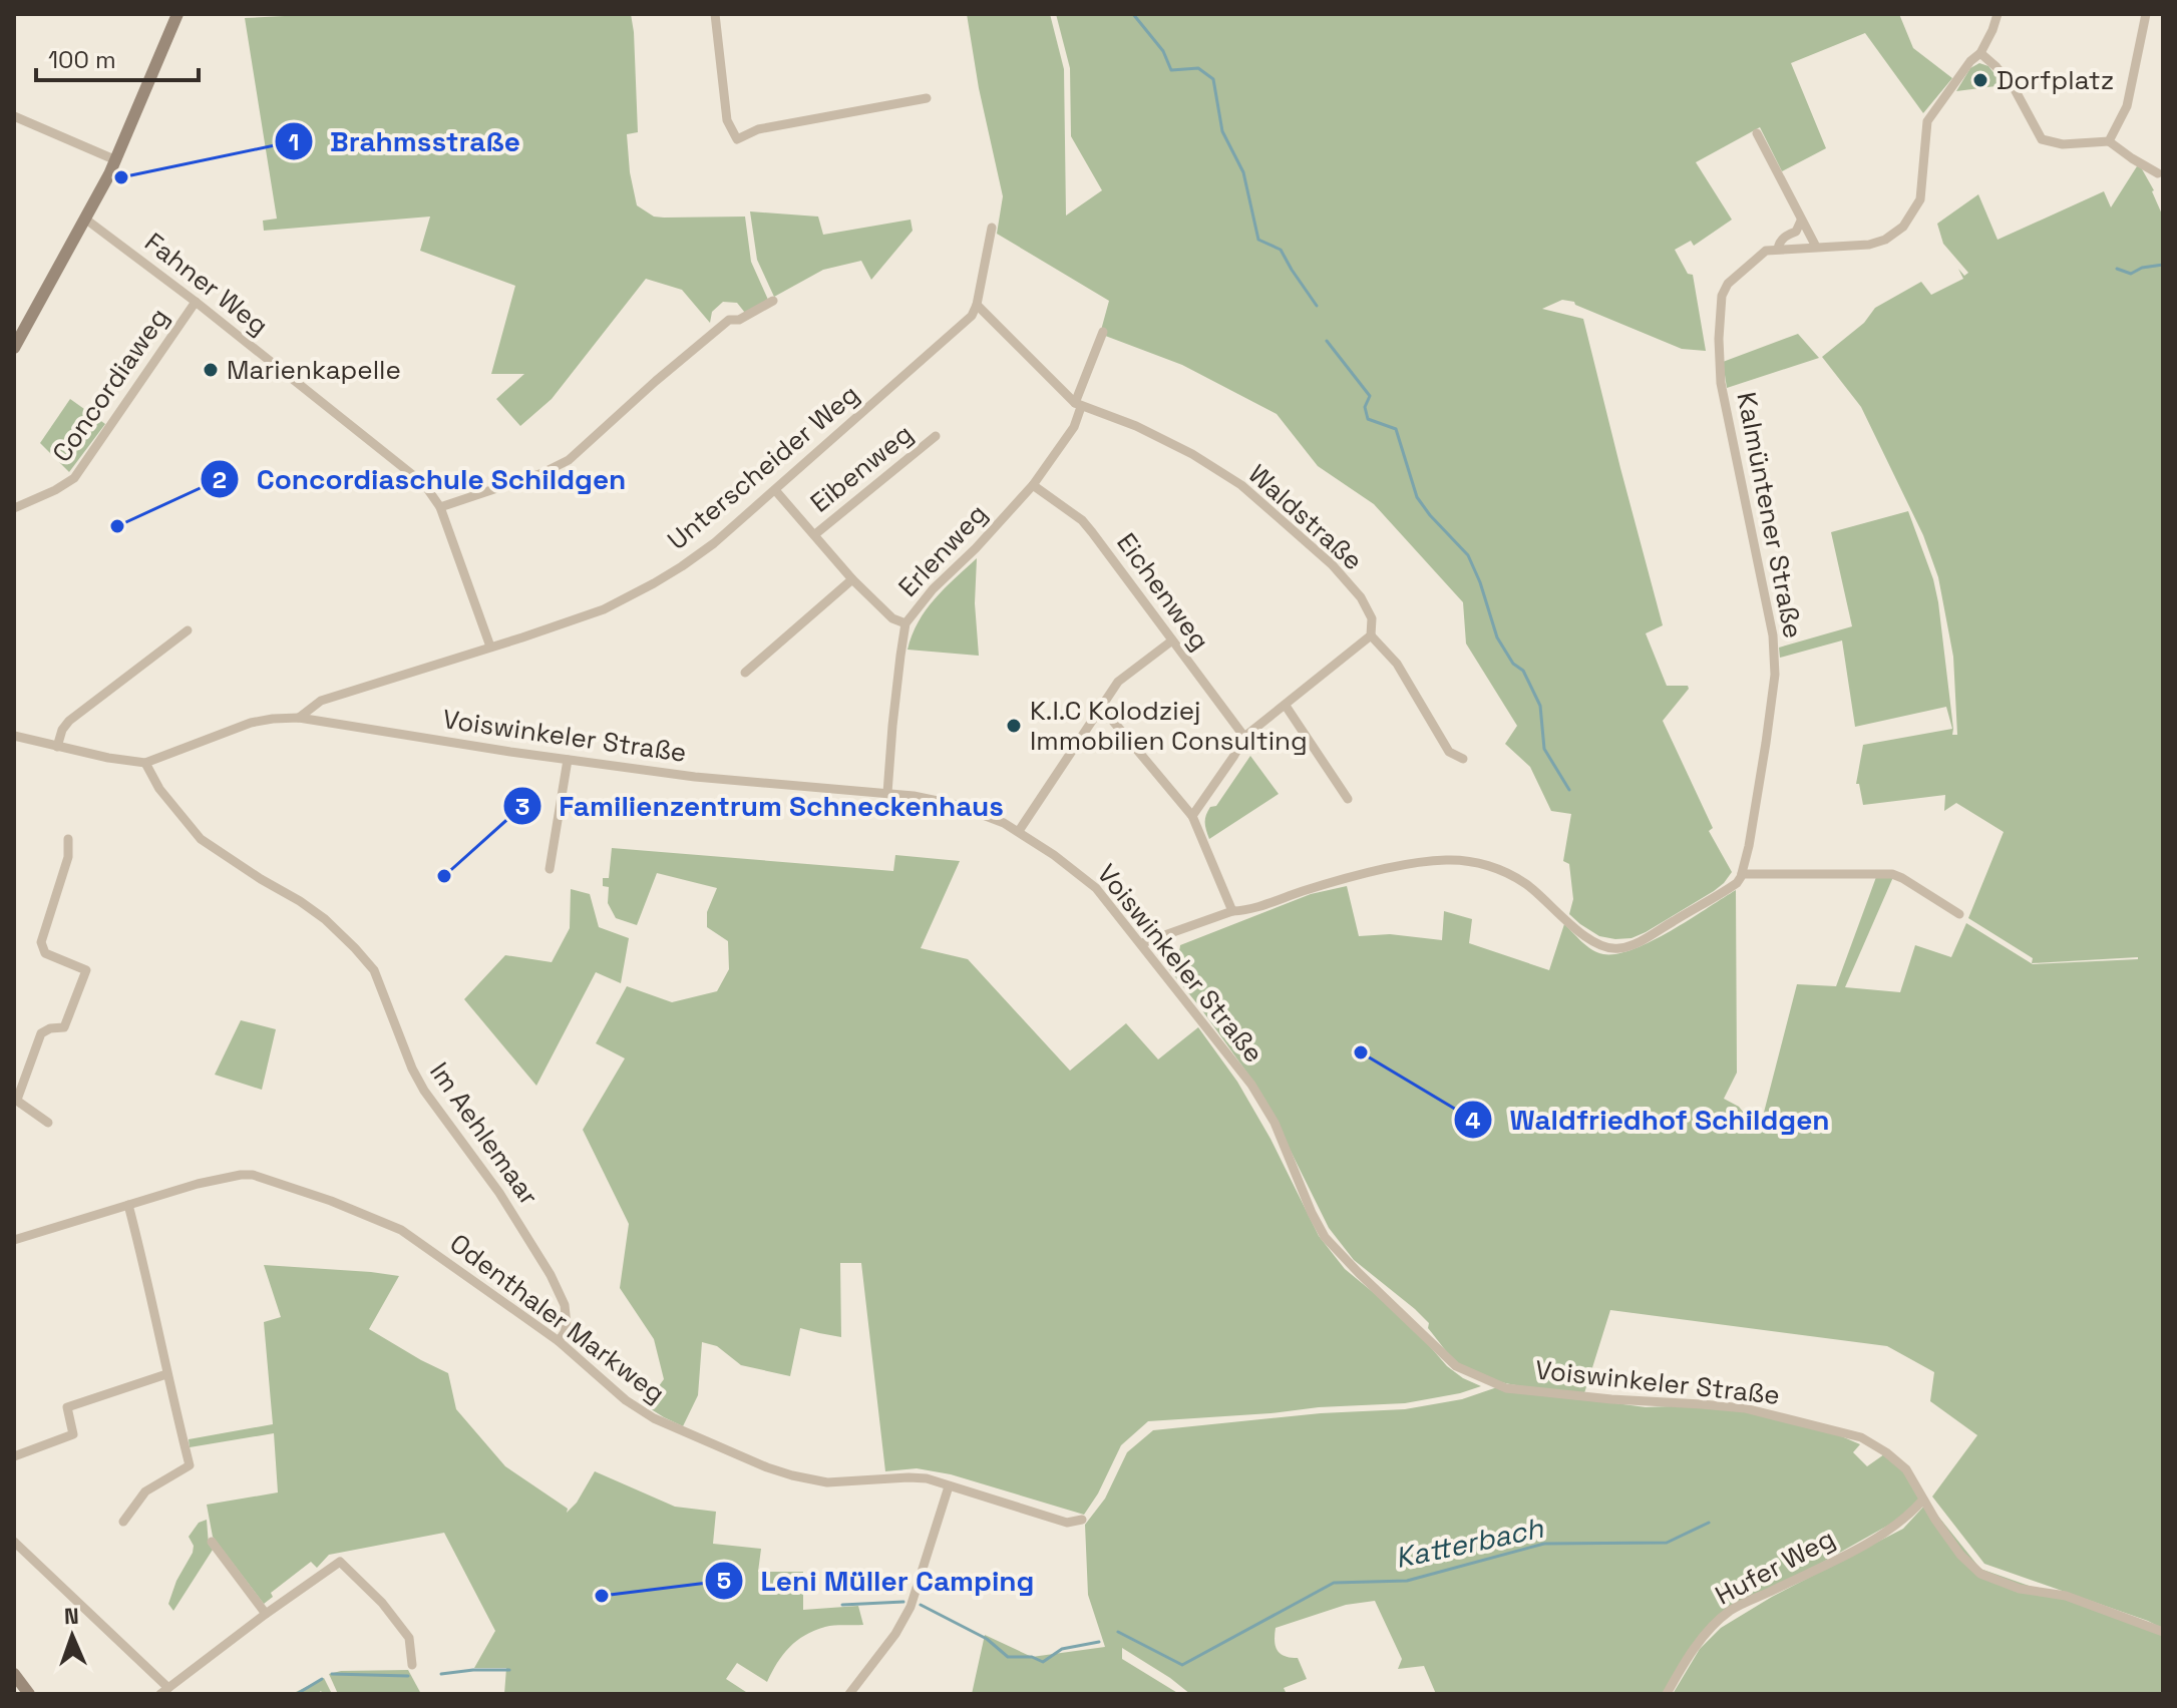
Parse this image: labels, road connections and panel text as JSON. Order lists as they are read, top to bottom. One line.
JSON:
{"streets":{"street":["Fahner Weg","Concordiaweg","Unterscheider Weg","Eibenweg","Kalmüntener Straße","Waldstraße","Erlenweg","Eichenweg","Voiswinkeler Straße","Im Aehlemaar","Odenthaler Markweg","Hufer Weg"]},"crossings":[["Fahner Weg","Concordiaweg"],["Fahner Weg","Unterscheider Weg"],["Unterscheider Weg","Waldstraße"],["Unterscheider Weg","Voiswinkeler Straße"],["Waldstraße","Erlenweg"],["Erlenweg","Eichenweg"],["Erlenweg","Voiswinkeler Straße"],["Voiswinkeler Straße","Im Aehlemaar"],["Voiswinkeler Straße","Hufer Weg"],["Im Aehlemaar","Odenthaler Markweg"]],"water":["Katterbach"],"places":["Dorfplatz","Brahmsstraße","Marienkapelle","Concordiaschule Schildgen","K.I.C Kolodziej Immobilien Consulting","Familienzentrum Schneckenhaus","Waldfriedhof Schildgen","Leni Müller Camping"],"scale_bar":"100 m","north":"top"}
